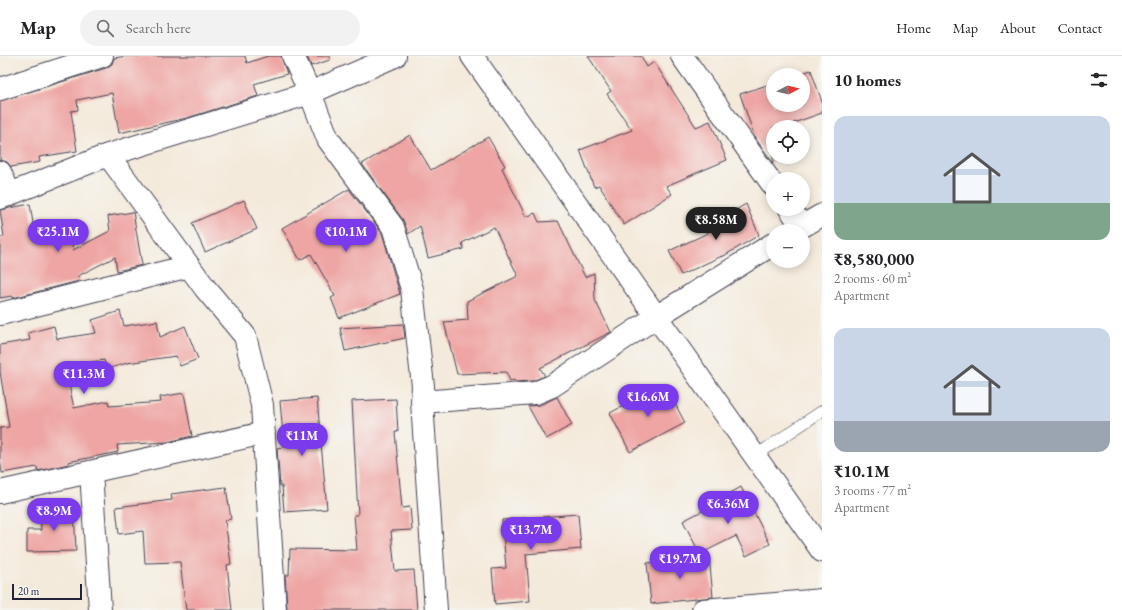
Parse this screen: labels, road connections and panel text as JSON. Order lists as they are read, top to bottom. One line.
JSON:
{"scale_bar":"20 m","north":"right","page":{"header":"Map","search":"Search here","nav":["Home","Map","About","Contact"],"heading":"10 homes","map_buttons":["+","−"],"list":[{"name":"₹8,580,000","note":"2 rooms · 60 m² · Apartment"},{"name":"₹10.1M","note":"3 rooms · 77 m² · Apartment"}],"price":["₹8.58M","₹25.1M","₹10.1M","₹11.3M","₹16.6M","₹11M","₹6.36M","₹8.9M","₹13.7M","₹19.7M"],"scale":"20 m"}}
